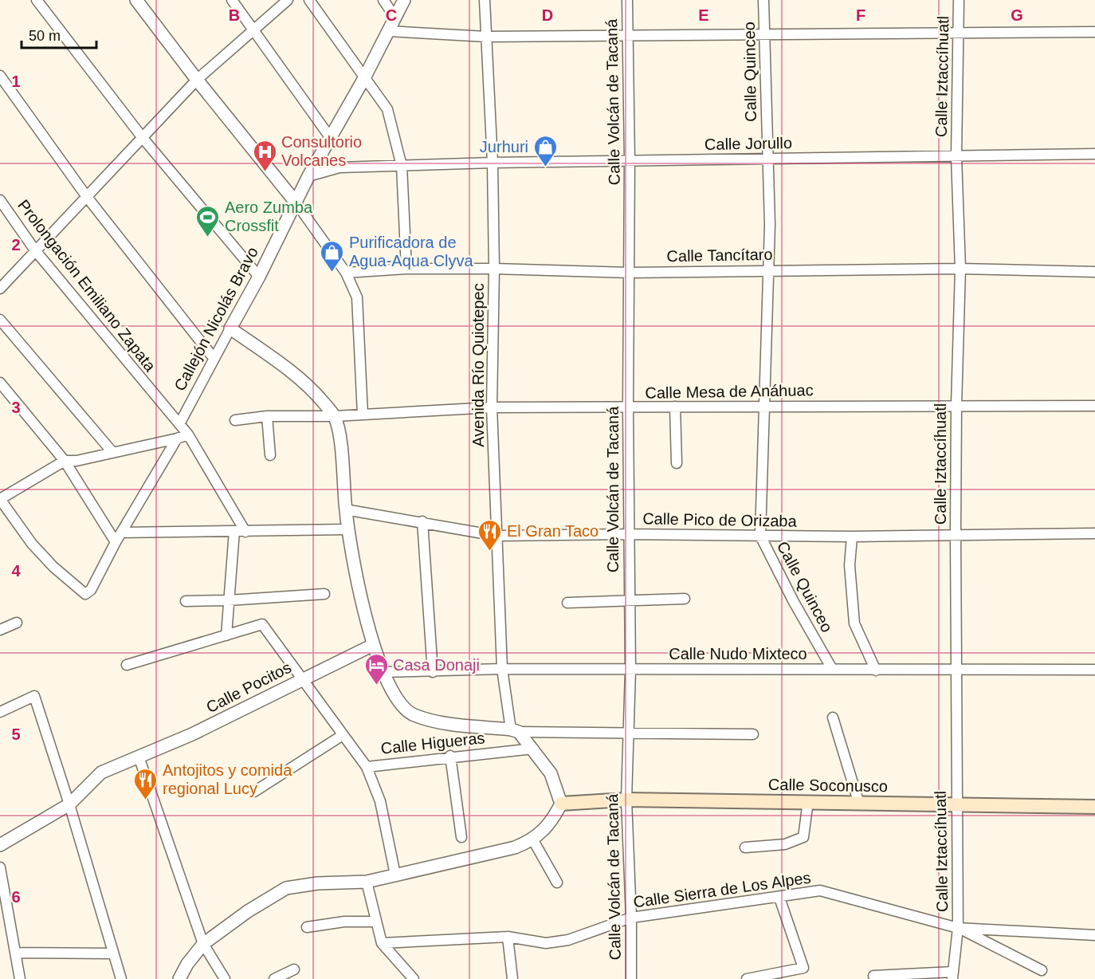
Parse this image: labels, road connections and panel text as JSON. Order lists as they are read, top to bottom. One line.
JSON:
{"streets":{"main road":["Calle Soconusco"],"street":["Calle Quinceo","Calle Iztaccíhuatl","Calle Volcán de Tacaná","Calle Jorullo","Calle Tancítaro","Prolongación Emiliano Zapata","Callejón Nicolás Bravo","Avenida Río Quiotepec","Calle Mesa de Anáhuac","Calle Pico de Orizaba","Calle Nudo Mixteco","Calle Pocitos","Calle Higueras","Calle Sierra de Los Alpes"]},"crossings":[["Calle Quinceo","Calle Jorullo"],["Calle Quinceo","Calle Tancítaro"],["Calle Quinceo","Calle Mesa de Anáhuac"],["Calle Quinceo","Calle Pico de Orizaba"],["Calle Quinceo","Calle Nudo Mixteco"],["Calle Iztaccíhuatl","Calle Jorullo"],["Calle Iztaccíhuatl","Calle Tancítaro"],["Calle Iztaccíhuatl","Calle Mesa de Anáhuac"],["Calle Iztaccíhuatl","Calle Pico de Orizaba"],["Calle Iztaccíhuatl","Calle Nudo Mixteco"],["Calle Iztaccíhuatl","Calle Soconusco"],["Calle Iztaccíhuatl","Calle Sierra de Los Alpes"],["Calle Volcán de Tacaná","Calle Jorullo"],["Calle Volcán de Tacaná","Calle Tancítaro"],["Calle Volcán de Tacaná","Calle Mesa de Anáhuac"],["Calle Volcán de Tacaná","Calle Pico de Orizaba"],["Calle Volcán de Tacaná","Calle Nudo Mixteco"],["Calle Volcán de Tacaná","Calle Soconusco"],["Calle Volcán de Tacaná","Calle Sierra de Los Alpes"],["Calle Jorullo","Callejón Nicolás Bravo"],["Calle Jorullo","Avenida Río Quiotepec"],["Calle Tancítaro","Avenida Río Quiotepec"],["Prolongación Emiliano Zapata","Callejón Nicolás Bravo"],["Avenida Río Quiotepec","Calle Mesa de Anáhuac"],["Avenida Río Quiotepec","Calle Pico de Orizaba"],["Avenida Río Quiotepec","Calle Nudo Mixteco"],["Calle Pocitos","Calle Higueras"]],"places":{"shop":["Jurhuri","Purificadora de Agua-Aqua Clyva"],"hospital":["Consultorio Volcanes"],"sports":["Aero Zumba Crossfit"],"restaurant":["El Gran Taco","Antojitos y comida regional Lucy"],"hotel":["Casa Donaji"]},"scale_bar":"50 m","grid":{"columns":["B","C","D","E","F","G"],"rows":["1","2","3","4","5","6"]}}
